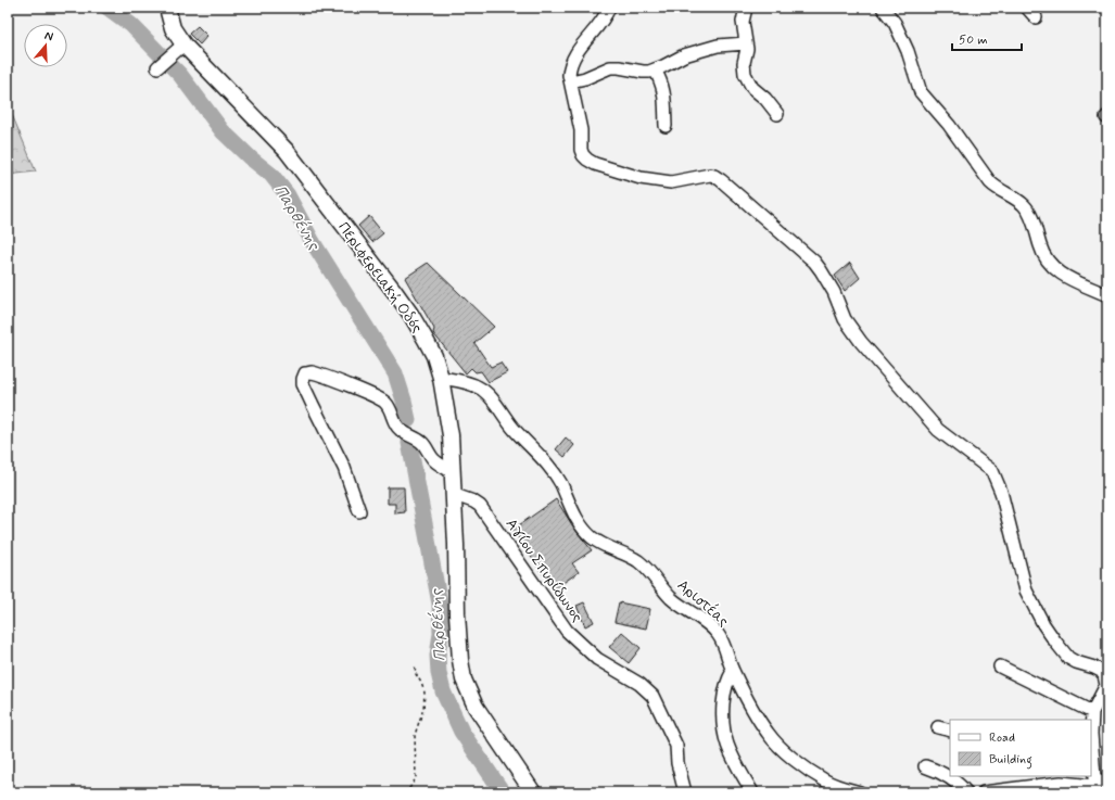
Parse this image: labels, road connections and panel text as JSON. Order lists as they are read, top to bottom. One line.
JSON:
{"streets":{"main road":["Περιφερειακή Οδός"],"street":["Αγίου Σπυρίδωνος","Αριστέας"]},"crossings":[["Περιφερειακή Οδός","Αγίου Σπυρίδωνος"],["Περιφερειακή Οδός","Αριστέας"]],"water":["Παρθένης"],"legend":["Road","Building"],"scale_bar":"50 m","north":"top"}
